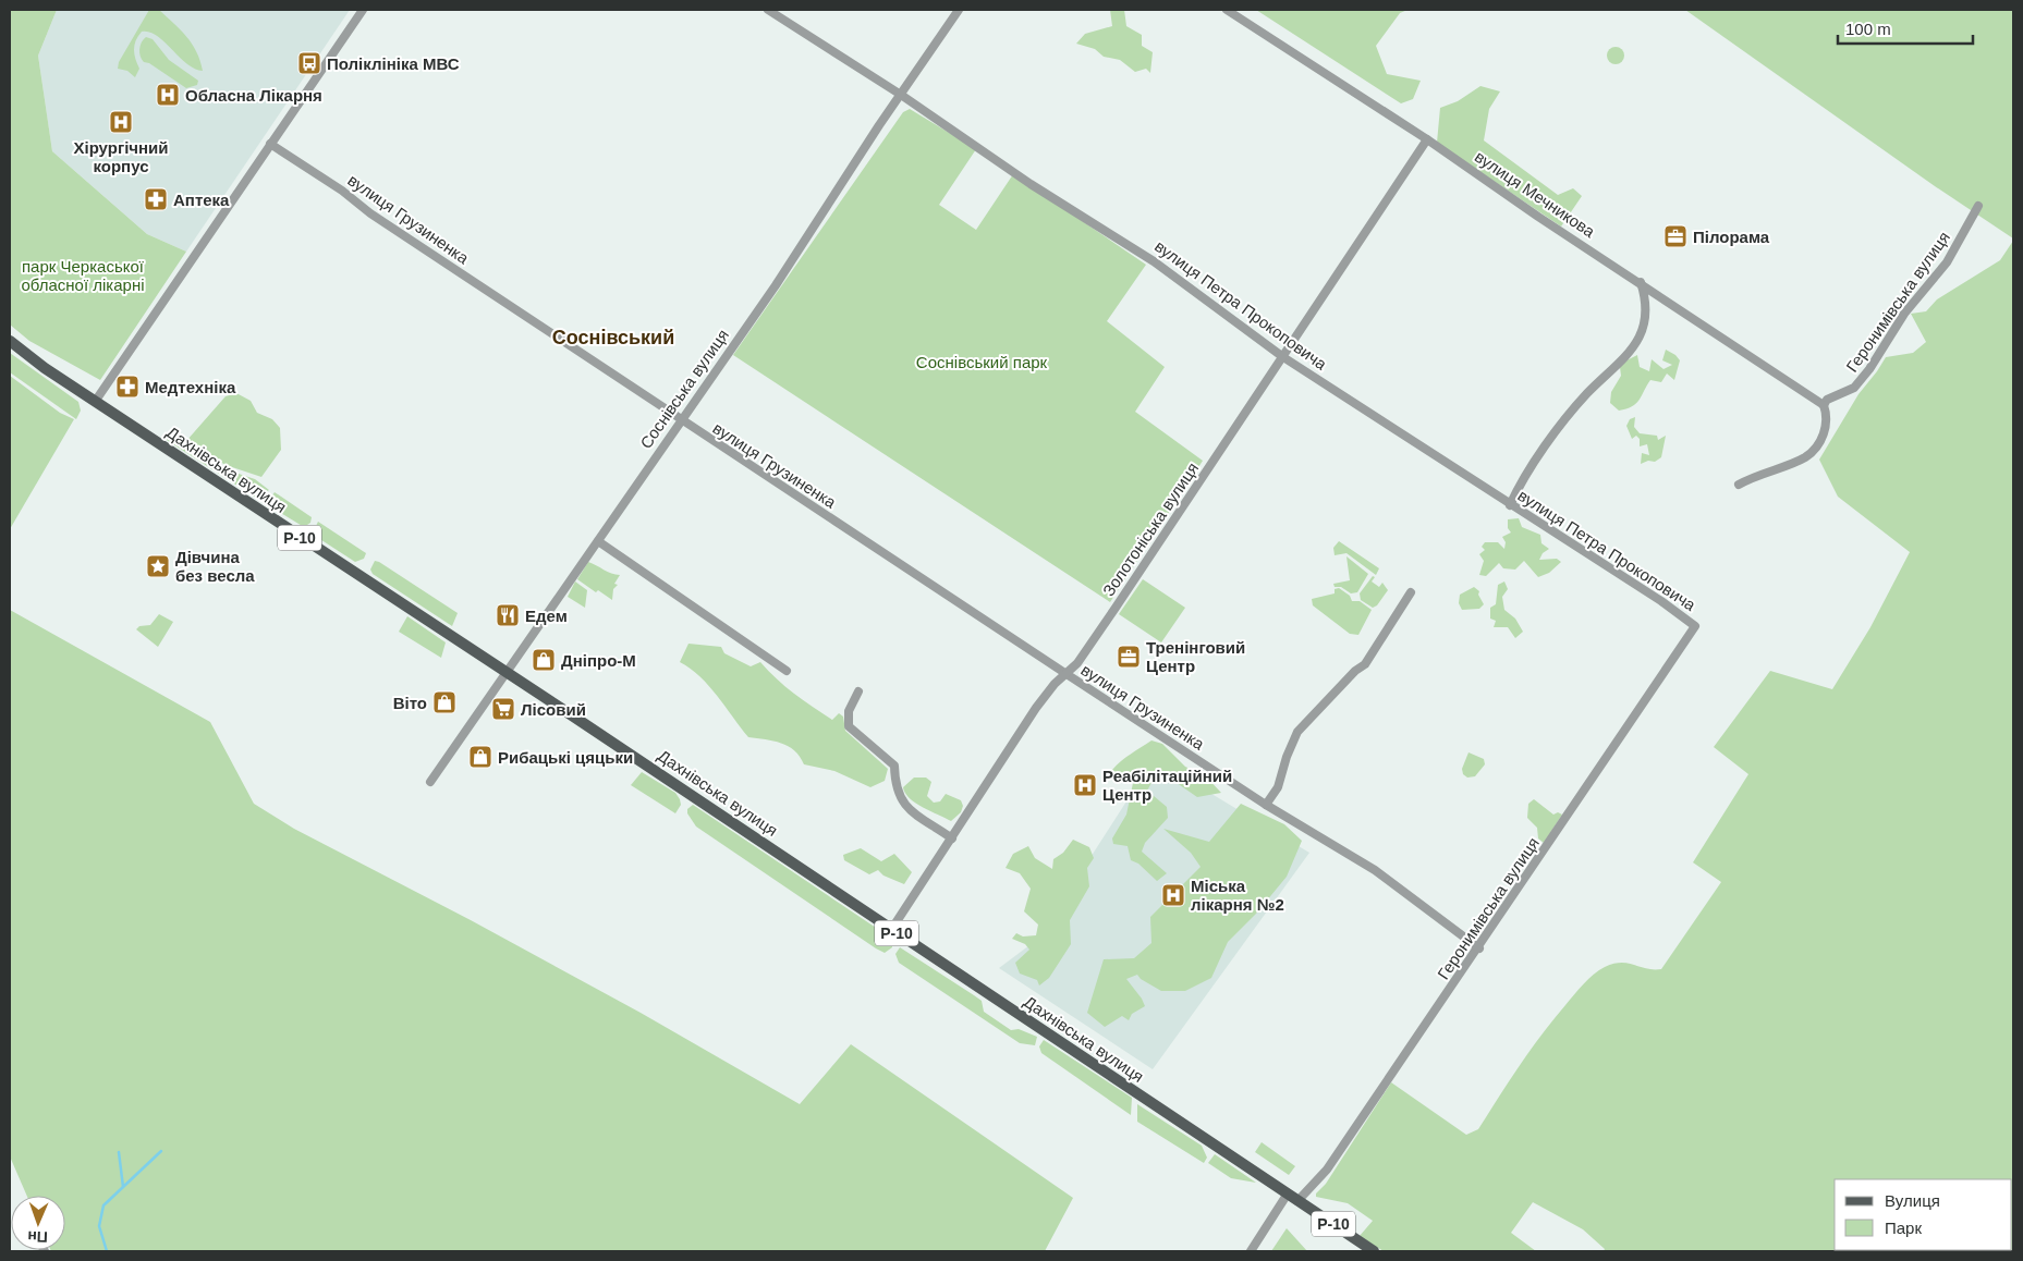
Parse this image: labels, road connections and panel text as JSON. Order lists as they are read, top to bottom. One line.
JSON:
{"streets":{"main road":["Дахнівська вулиця","Р-10"],"street":["вулиця Мечникова","вулиця Грузиненка","Геронимівська вулиця","вулиця Петра Прокоповича","Соснівська вулиця","Золотоніська вулиця"]},"crossings":[["вулиця Мечникова","Геронимівська вулиця"],["вулиця Мечникова","Золотоніська вулиця"],["вулиця Грузиненка","Геронимівська вулиця"],["вулиця Грузиненка","Соснівська вулиця"],["вулиця Грузиненка","Золотоніська вулиця"],["Геронимівська вулиця","вулиця Петра Прокоповича"],["Геронимівська вулиця","Дахнівська вулиця"],["Геронимівська вулиця","Р-10"],["вулиця Петра Прокоповича","Соснівська вулиця"],["вулиця Петра Прокоповича","Золотоніська вулиця"],["Соснівська вулиця","Дахнівська вулиця"],["Дахнівська вулиця","Золотоніська вулиця"],["Дахнівська вулиця","Р-10"]],"districts":["Соснівський"],"parks":["парк Черкаської обласної лікарні","Соснівський парк"],"places":{"bus stop":["Поліклініка МВС"],"hospital":["Обласна Лікарня","Хірургічний корпус","Реабілітаційний Центр","Міська лікарня №2"],"pharmacy":["Аптека","Медтехніка"],"office":["Пілорама","Тренінговий Центр"],"place":["Дівчина без весла"],"restaurant":["Едем"],"shop":["Дніпро-М","Віто","Рибацькі цяцьки"],"supermarket":["Лісовий"]},"legend":["Вулиця","Парк"],"scale_bar":"100 m","north":"bottom"}
